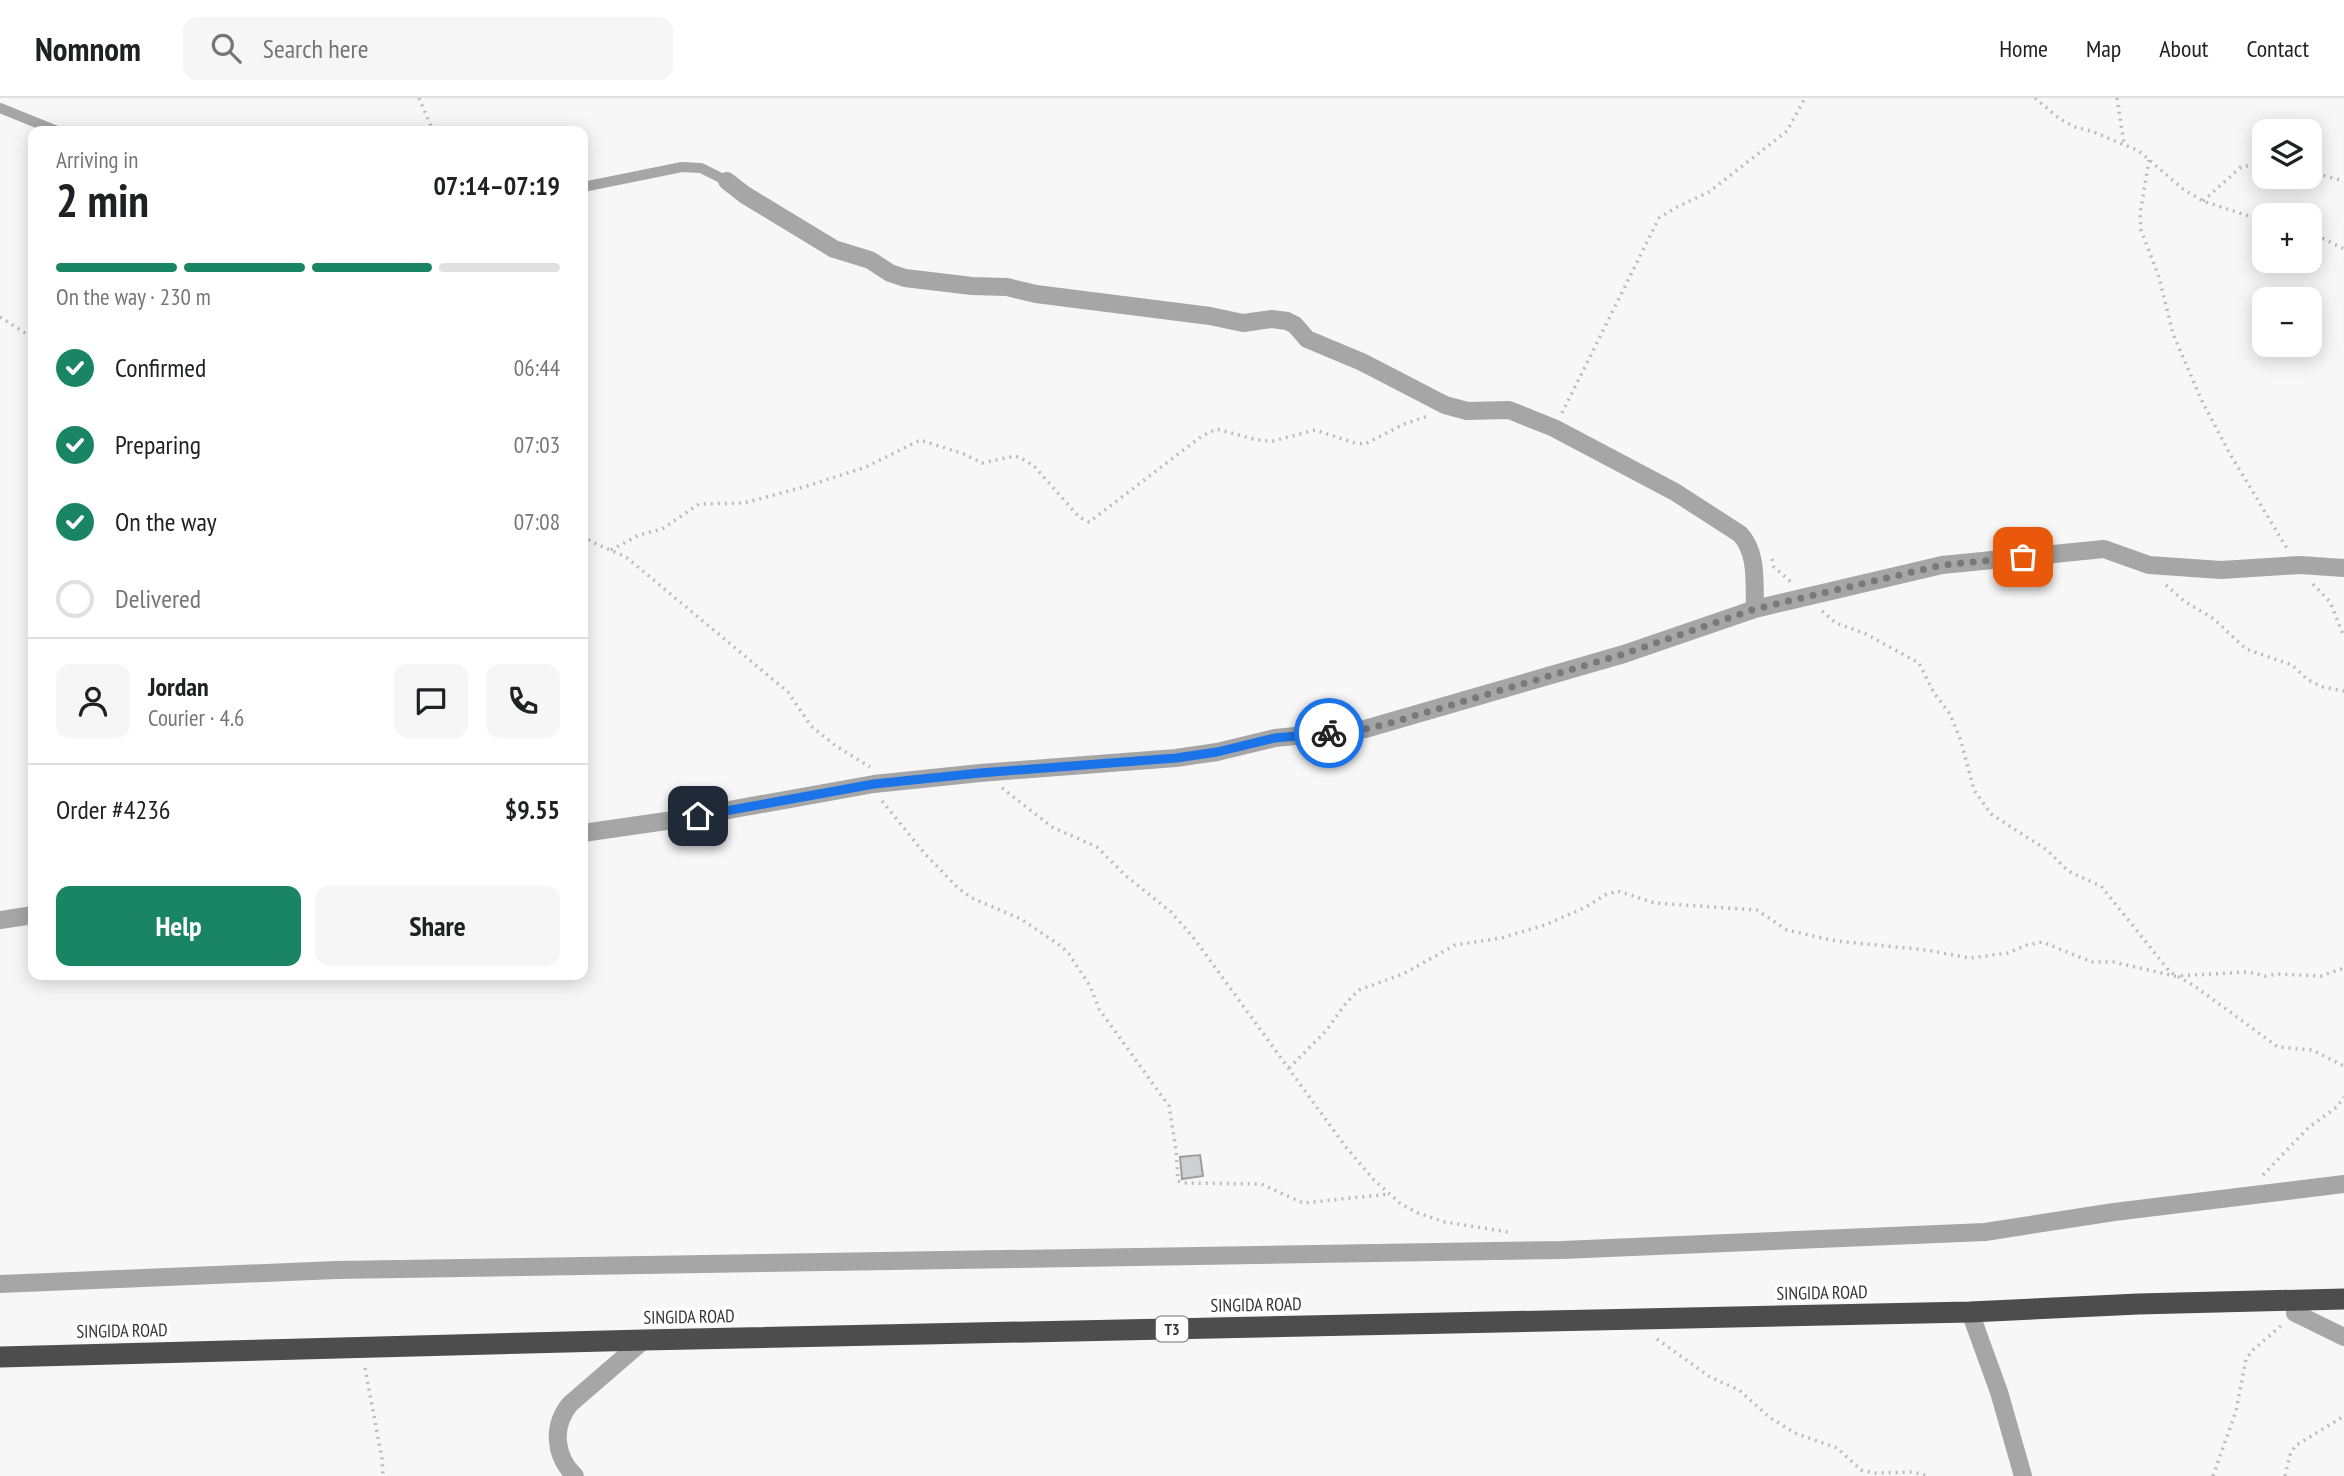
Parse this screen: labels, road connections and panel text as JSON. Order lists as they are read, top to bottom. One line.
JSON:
{"streets":{"highway":["SINGIDA ROAD","T3"]},"page":{"header":"Nomnom","search":"Search here","nav":["Home","Map","About","Contact"],"map_buttons":["+","−"],"heading":["2 min","Arriving in","07:14–07:19"],"panel":["Jordan","Courier · 4.6","Order #4236","$9.55"],"bar":"On the way · 230 m","list":[["Confirmed","06:44"],["Preparing","07:03"],["On the way","07:08"],"Delivered"],"buttons":["Help","Share"]}}
